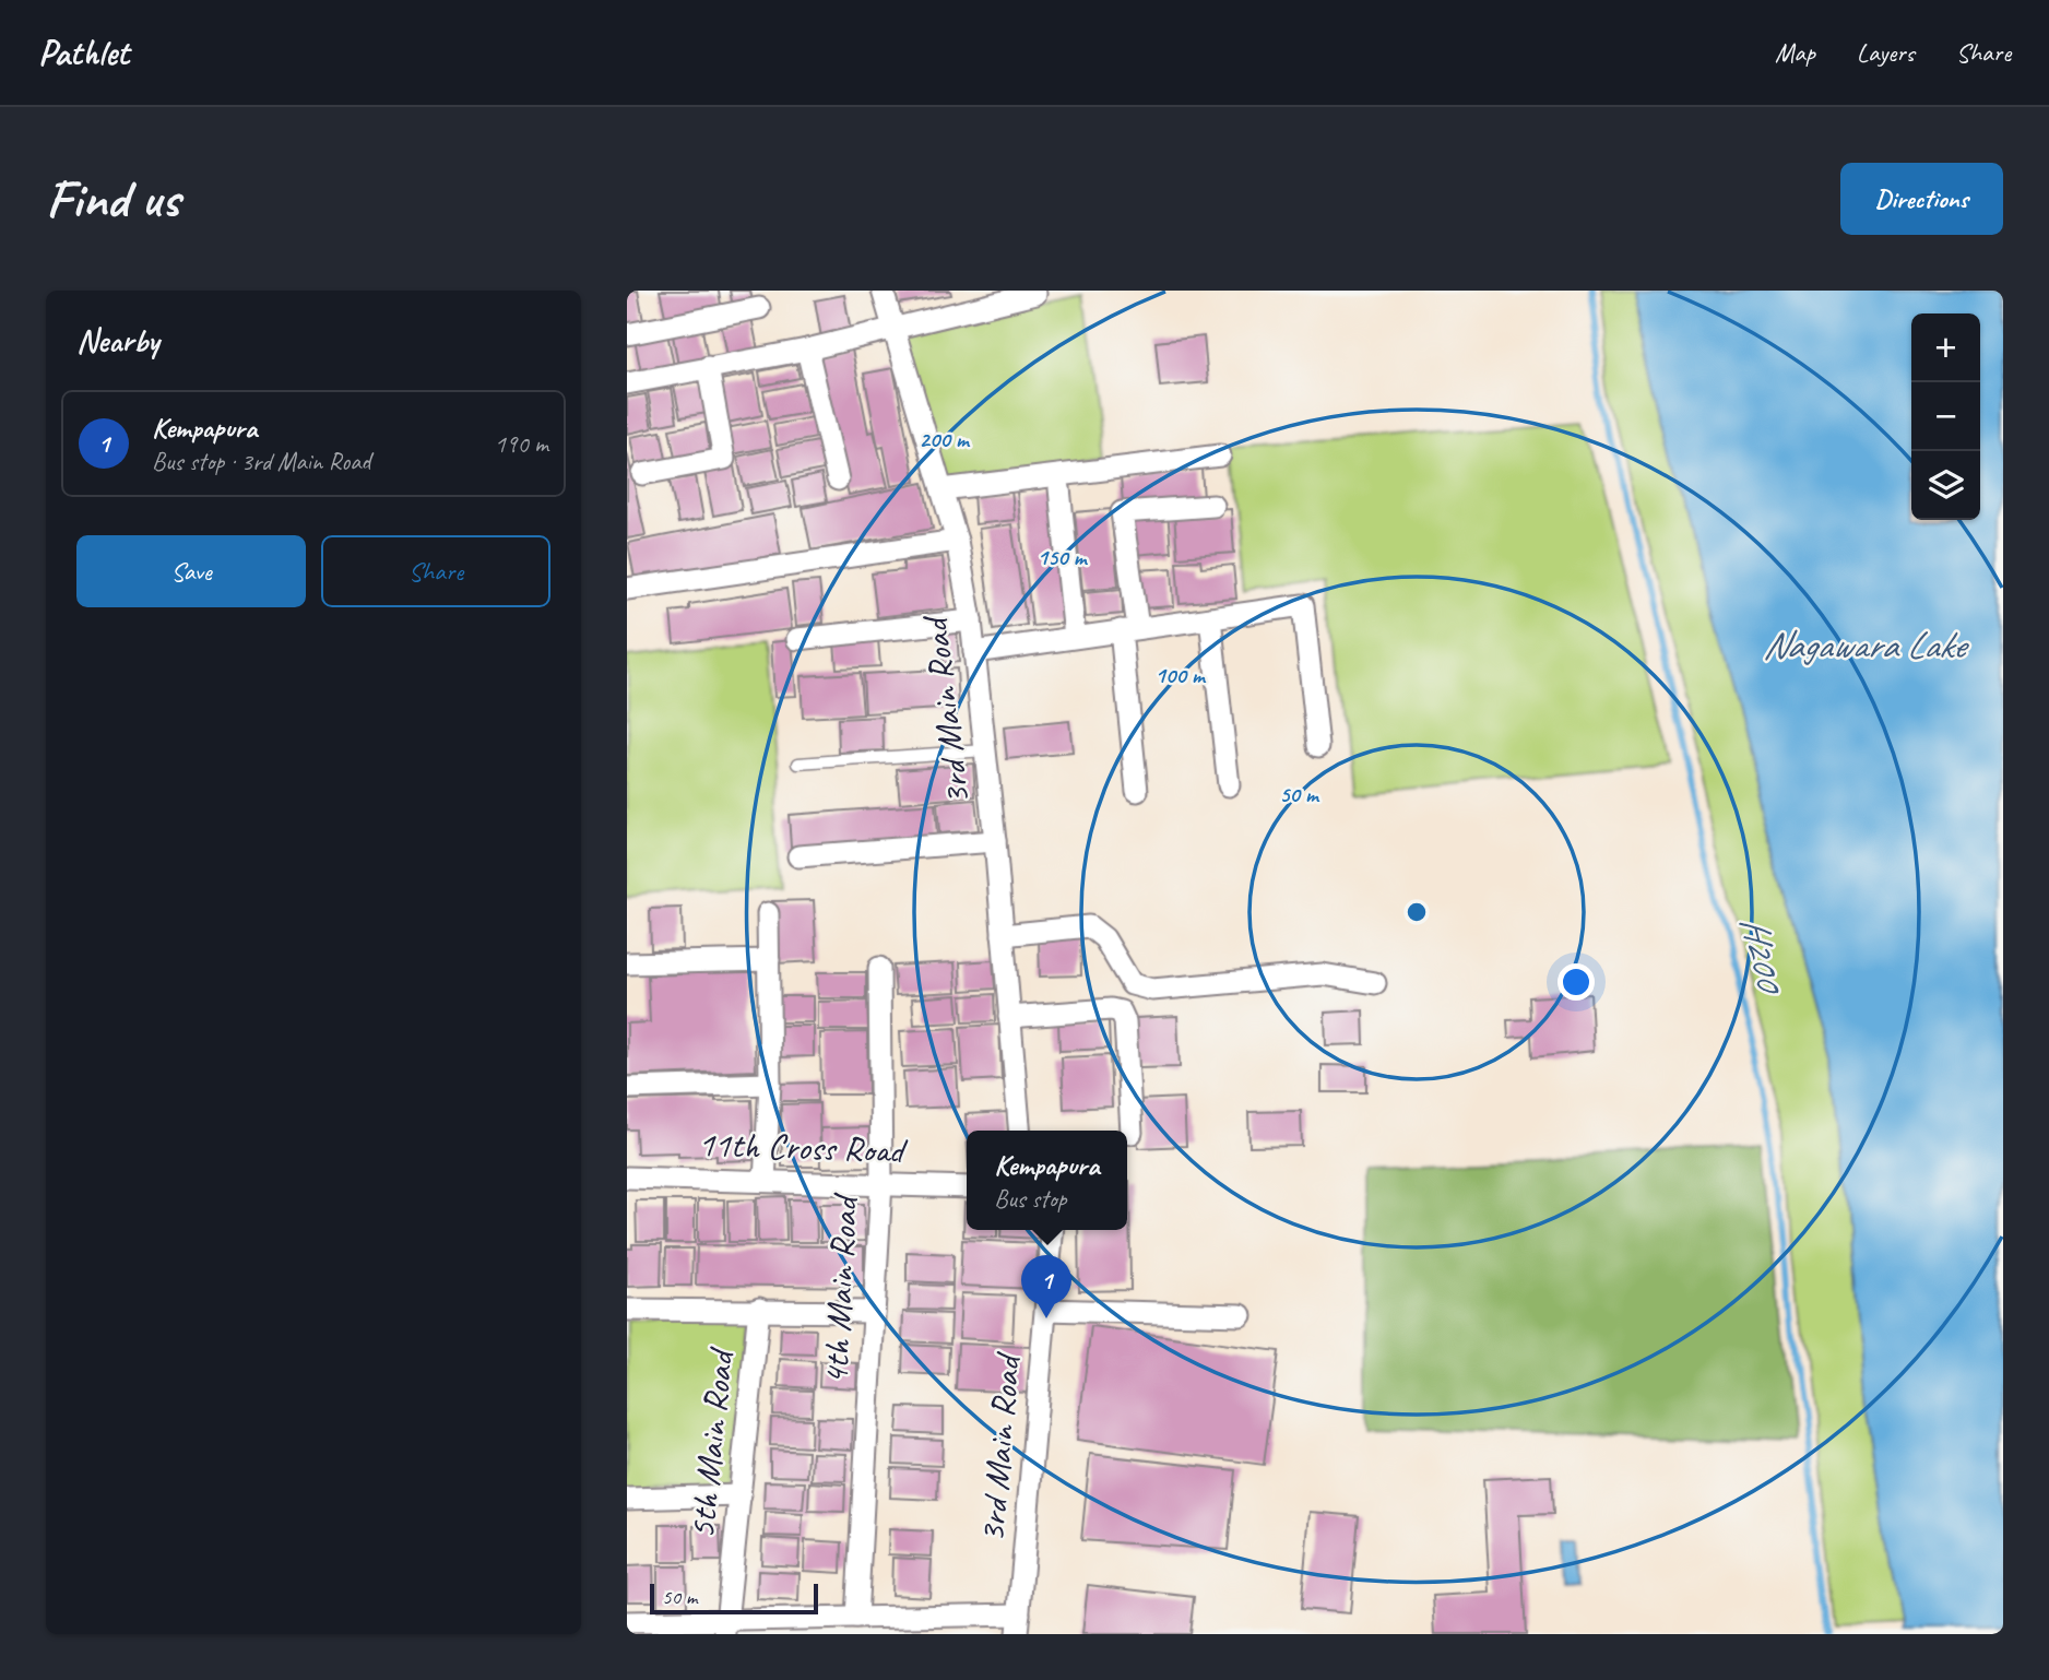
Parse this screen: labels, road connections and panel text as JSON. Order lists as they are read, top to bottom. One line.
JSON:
{"streets":{"street":["3rd Main Road","11th Cross Road","4th Main Road","5th Main Road"]},"crossings":[["11th Cross Road","4th Main Road"]],"water":["Nagawara Lake","H200"],"scale_bar":"50 m","page":{"header":"Pathlet","nav":["Map","Layers","Share"],"buttons":["Directions",["Save","Share"]],"title":"Find us","heading":"Nearby","map_buttons":["+","−"],"list":[{"mark":"1","name":"Kempapura","note":"Bus stop · 3rd Main Road","value":"190 m"}],"popup":["Kempapura","Bus stop"],"pins":"1","scale":"50 m"},"rings":["200 m","150 m","100 m","50 m"]}
